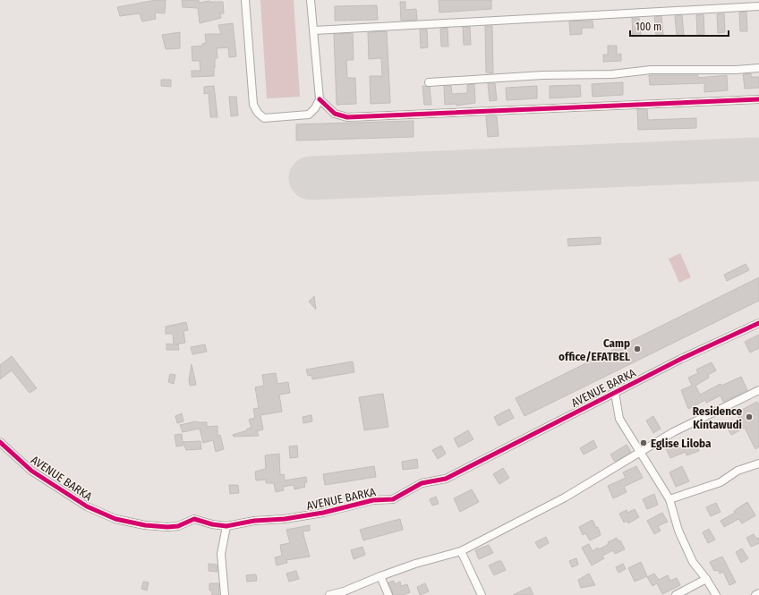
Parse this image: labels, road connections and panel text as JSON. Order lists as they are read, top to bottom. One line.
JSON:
{"streets":{"street":["AVENUE BARKA"]},"places":["Camp office/EFATBEL","Residence Kintawudi","Eglise Liloba"],"scale_bar":"100 m"}
